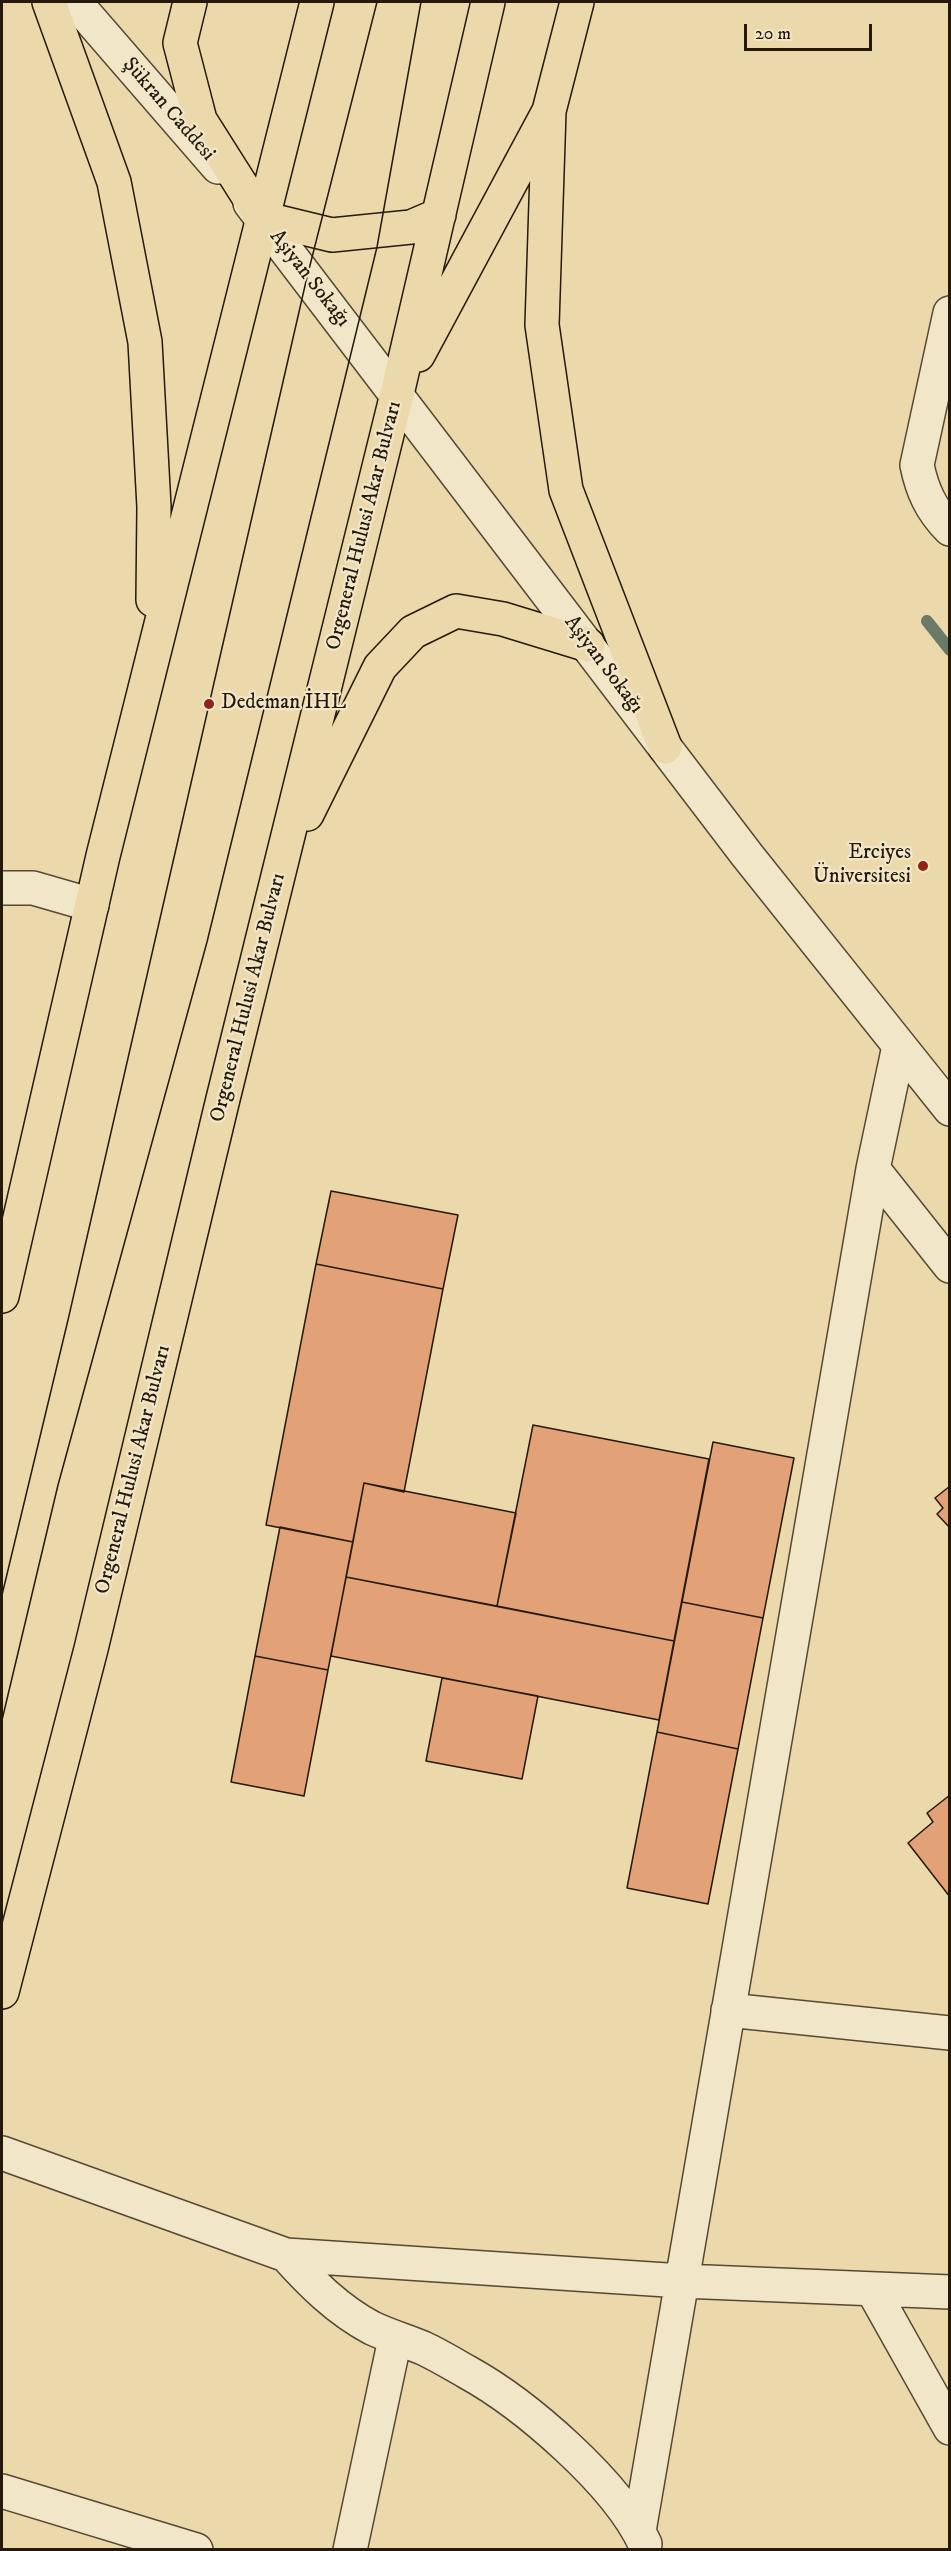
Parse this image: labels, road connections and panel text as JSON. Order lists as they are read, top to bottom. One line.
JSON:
{"streets":{"main road":["Orgeneral Hulusi Akar Bulvarı"],"street":["Şükran Caddesi","Aşiyan Sokağı"]},"crossings":[["Şükran Caddesi","Aşiyan Sokağı"],["Aşiyan Sokağı","Orgeneral Hulusi Akar Bulvarı"]],"places":["Dedeman İHL","Erciyes Üniversitesi"],"scale_bar":"20 m"}
